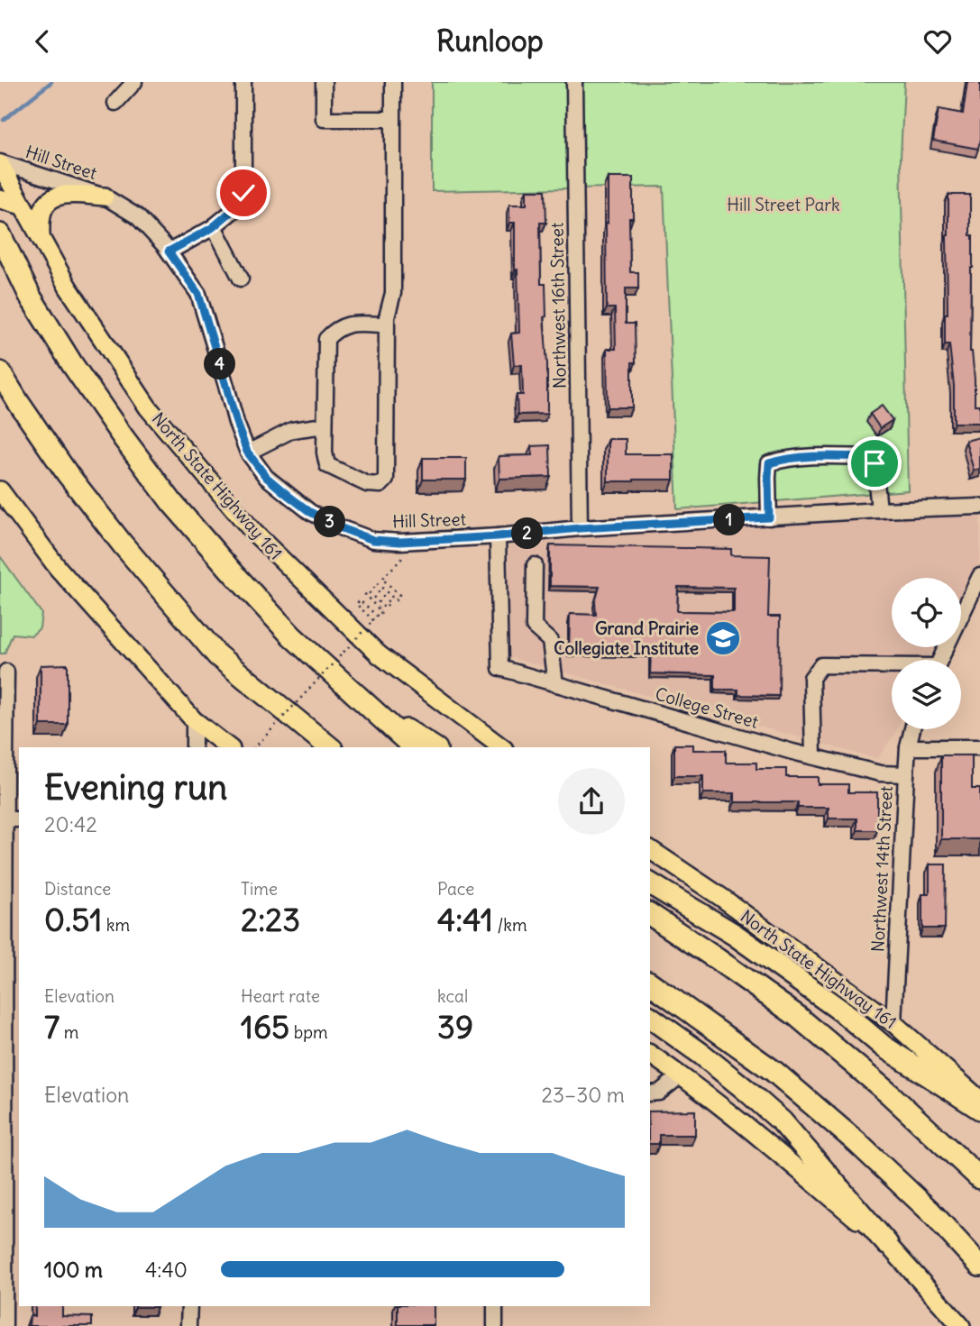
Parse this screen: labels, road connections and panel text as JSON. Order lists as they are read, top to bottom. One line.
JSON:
{"streets":{"main road":["North State Highway 161"],"street":["Hill Street","Northwest 16th Street","College Street","Northwest 14th Street"]},"crossings":[["Hill Street","Northwest 16th Street"],["Hill Street","North State Highway 161"],["Hill Street","College Street"],["North State Highway 161","Northwest 14th Street"],["College Street","Northwest 14th Street"]],"parks":["Hill Street Park"],"places":{"school or university":["Grand Prairie Collegiate Institute"]},"page":{"header":"Runloop","pins":["4","1","3","2"],"heading":["Evening run","20:42"],"stats":[["Distance","0.51 km"],["Time","2:23"],["Pace","4:41 /km"],["Elevation","7 m"],["Heart rate","165 bpm"],["kcal","39"]],"chart":["Elevation","23–30 m"],"list":[{"name":"100 m","note":"4:40"}]}}
